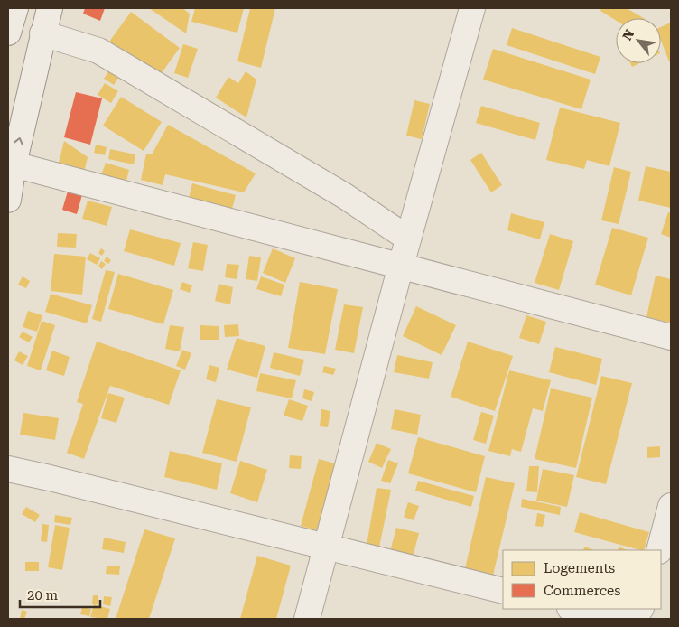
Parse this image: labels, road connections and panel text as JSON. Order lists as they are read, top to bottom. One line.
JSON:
{"legend":["Logements","Commerces"],"scale_bar":"20 m","north":"top left"}
